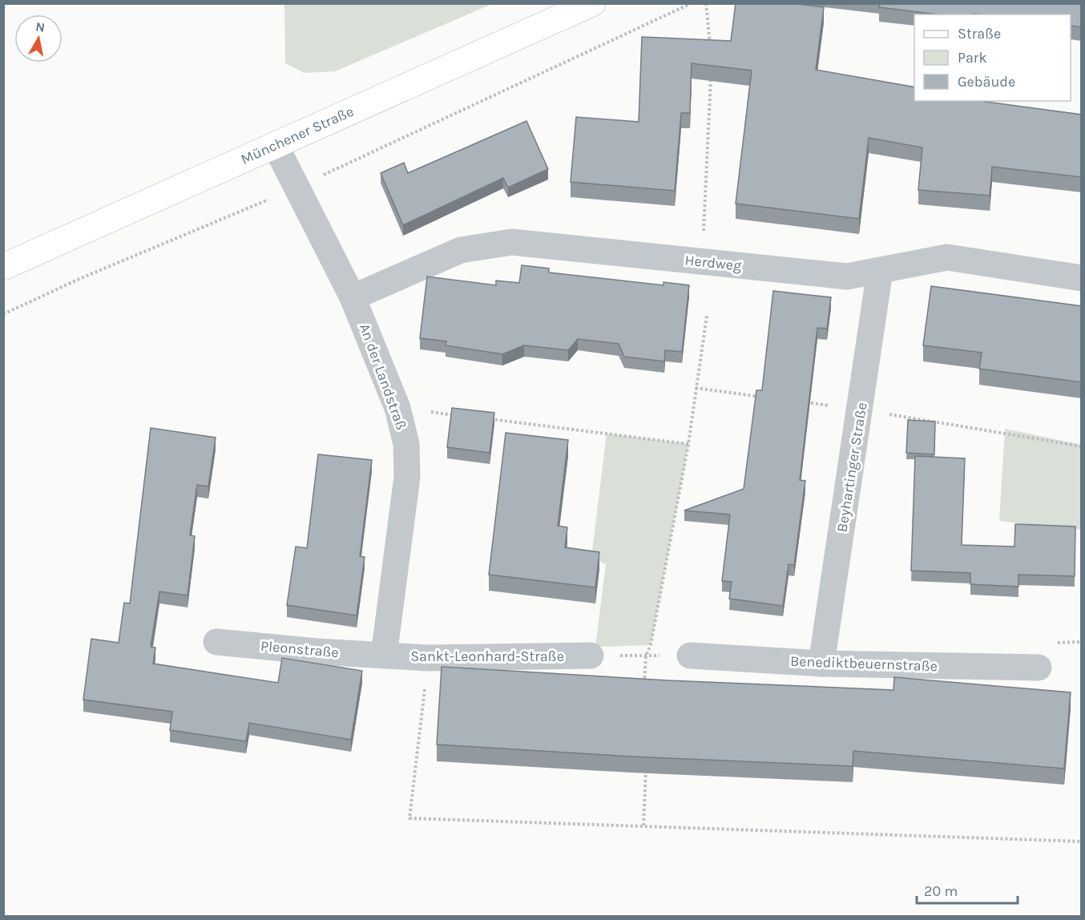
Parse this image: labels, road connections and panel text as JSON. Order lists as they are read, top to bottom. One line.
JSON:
{"streets":{"main road":["Münchener Straße"],"street":["Herdweg","An der Landstraß","Beyhartinger Straße","Pleonstraße","Sankt-Leonhard-Straße","Benediktbeuernstraße"]},"crossings":[["Münchener Straße","An der Landstraß"],["Herdweg","An der Landstraß"],["Herdweg","Beyhartinger Straße"],["An der Landstraß","Pleonstraße"],["An der Landstraß","Sankt-Leonhard-Straße"],["Beyhartinger Straße","Benediktbeuernstraße"],["Pleonstraße","Sankt-Leonhard-Straße"]],"legend":["Straße","Park","Gebäude"],"scale_bar":"20 m","north":"top"}
